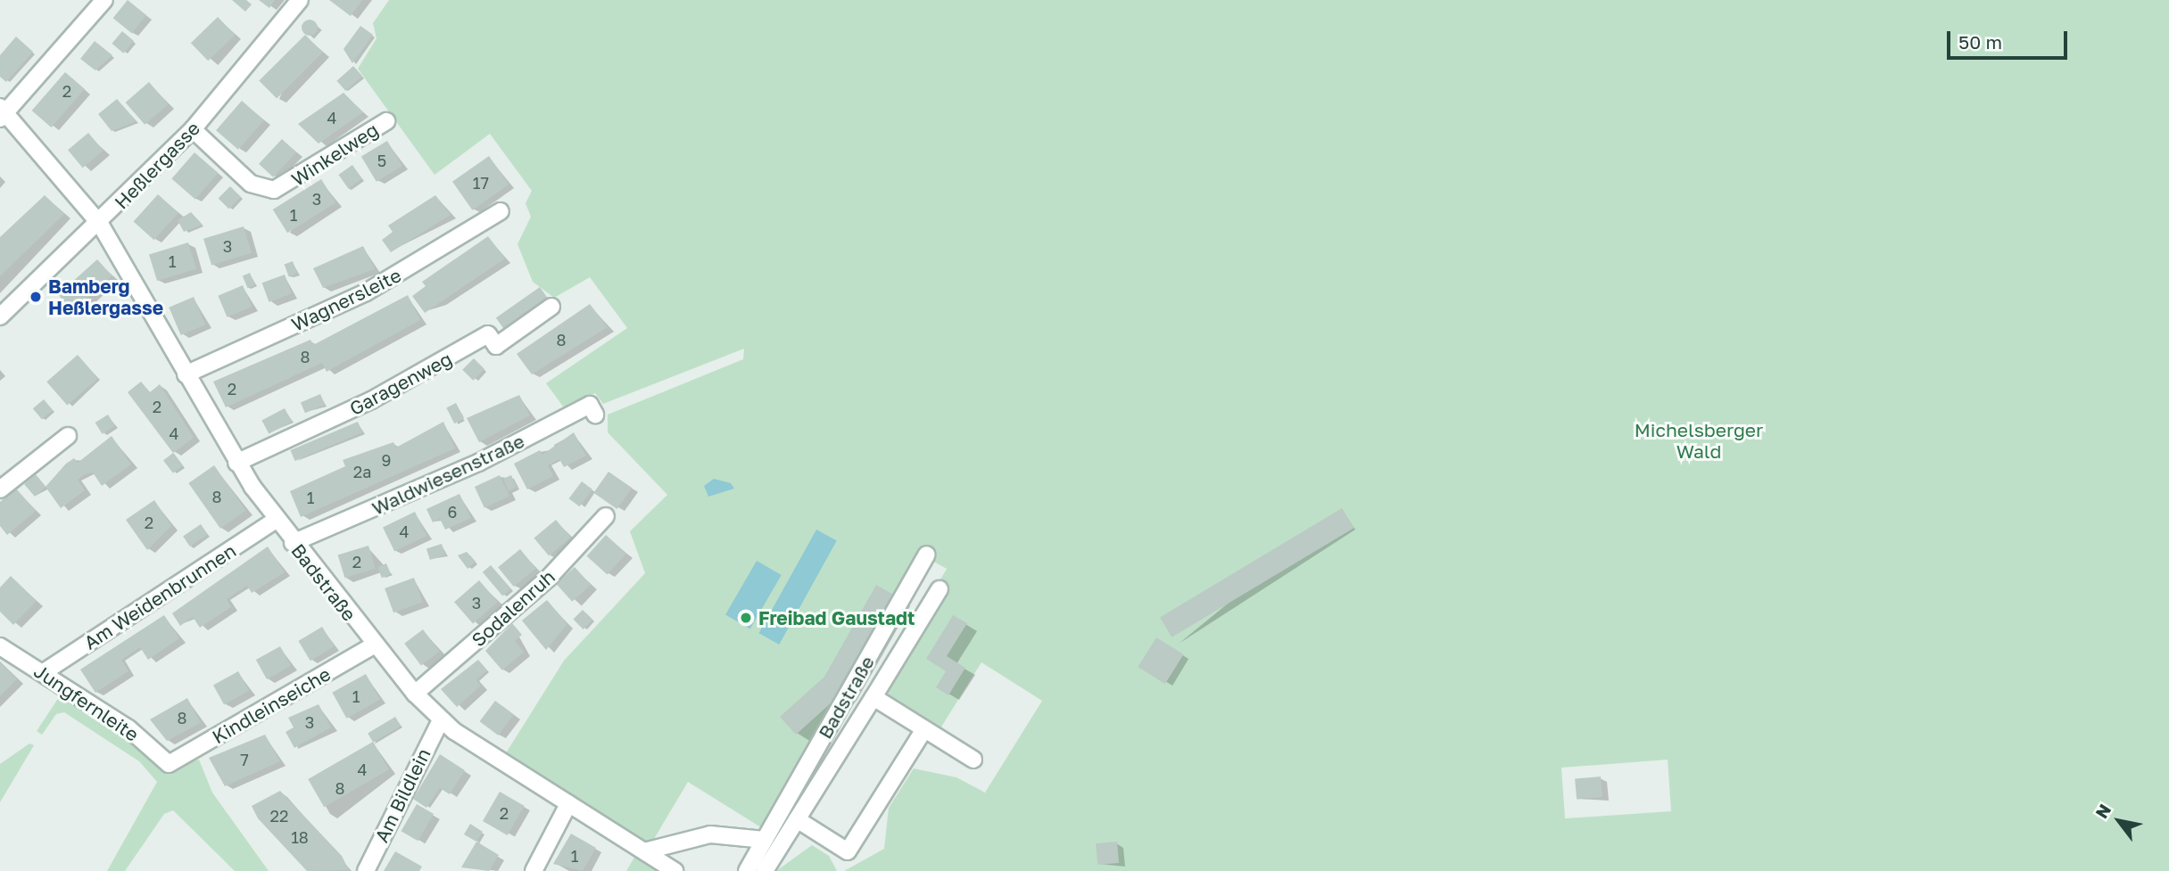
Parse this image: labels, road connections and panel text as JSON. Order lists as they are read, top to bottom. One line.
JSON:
{"streets":{"street":["Winkelweg","Heßlergasse","Wagnersleite","Garagenweg","Waldwiesenstraße","Badstraße","Am Weidenbrunnen","Sodalenruh","Jungfernleite","Kindleinseiche","Am Bildlein"]},"crossings":[["Winkelweg","Heßlergasse"],["Heßlergasse","Badstraße"],["Wagnersleite","Badstraße"],["Garagenweg","Badstraße"],["Waldwiesenstraße","Badstraße"],["Badstraße","Am Weidenbrunnen"],["Badstraße","Sodalenruh"],["Badstraße","Kindleinseiche"],["Badstraße","Am Bildlein"],["Am Weidenbrunnen","Jungfernleite"],["Jungfernleite","Kindleinseiche"]],"parks":["Michelsberger Wald"],"places":["Bamberg Heßlergasse","Freibad Gaustadt"],"house_numbers":["2","4","5","17","3","1","3","1","8","8","2","2","4","9","2a","8","1","6","2","4","2","3","1","8","3","7","4","8","2","22","18","1"],"scale_bar":"50 m","north":"top left"}
